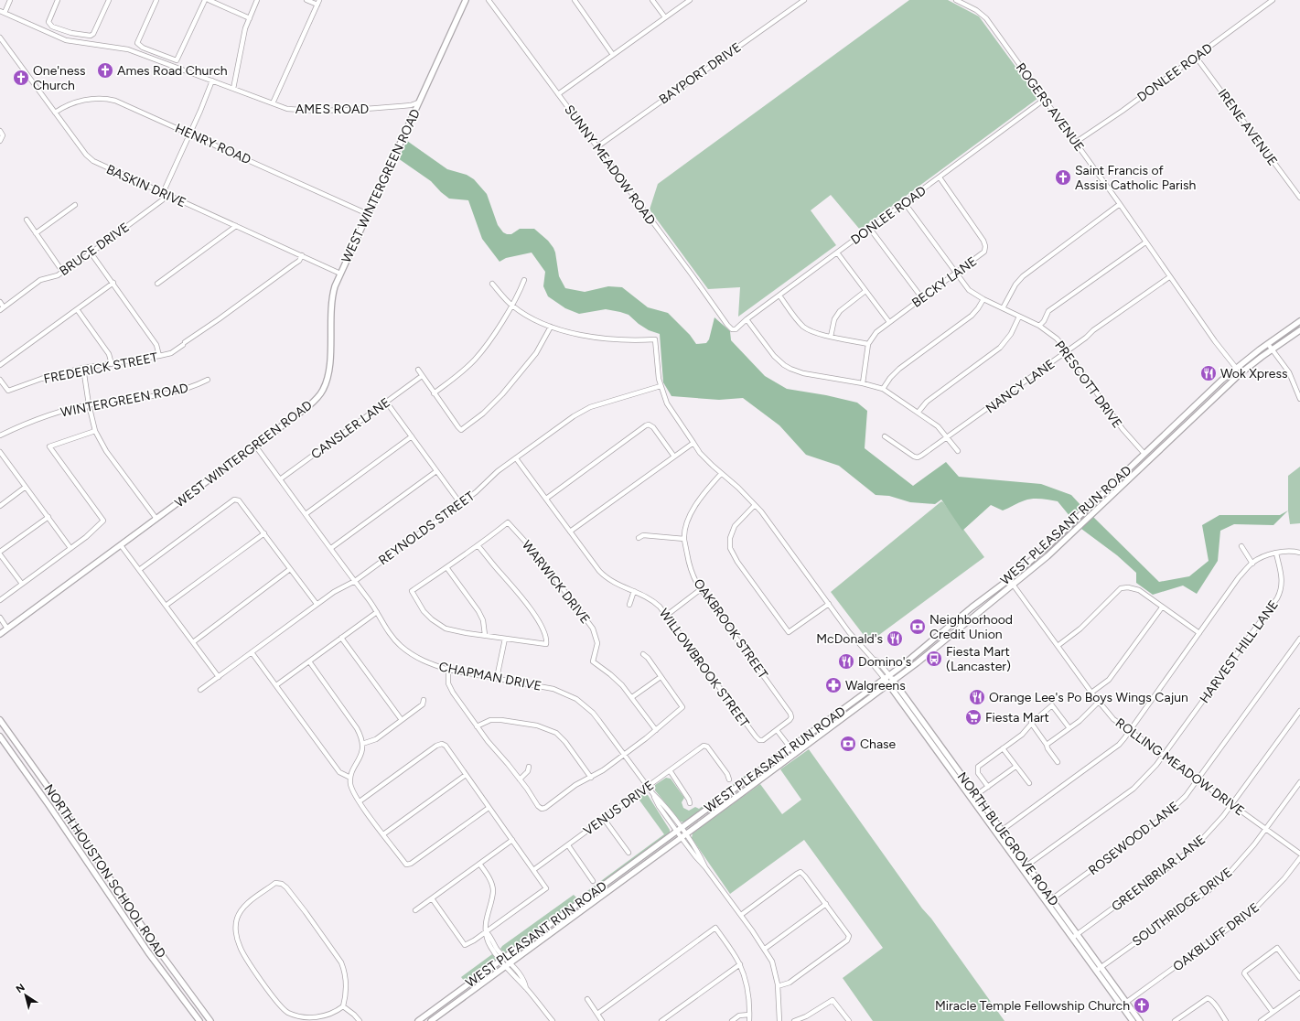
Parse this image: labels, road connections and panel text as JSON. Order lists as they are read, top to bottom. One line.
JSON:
{"streets":{"main road":["WEST WINTERGREEN ROAD","WEST PLEASANT RUN ROAD","NORTH BLUEGROVE ROAD","NORTH HOUSTON SCHOOL ROAD"],"street":["DONLEE ROAD","BAYPORT DRIVE","ROGERS AVENUE","AMES ROAD","IRENE AVENUE","HENRY ROAD","SUNNY MEADOW ROAD","BASKIN DRIVE","BRUCE DRIVE","BECKY LANE","FREDERICK STREET","PRESCOTT DRIVE","NANCY LANE","WINTERGREEN ROAD","CANSLER LANE","REYNOLDS STREET","WARWICK DRIVE","OAKBROOK STREET","HARVEST HILL LANE","WILLOWBROOK STREET","CHAPMAN DRIVE","ROLLING MEADOW DRIVE","VENUS DRIVE","ROSEWOOD LANE","GREENBRIAR LANE","SOUTHRIDGE DRIVE","OAKBLUFF DRIVE"]},"crossings":[["DONLEE ROAD","ROGERS AVENUE"],["DONLEE ROAD","IRENE AVENUE"],["DONLEE ROAD","SUNNY MEADOW ROAD"],["DONLEE ROAD","BECKY LANE"],["DONLEE ROAD","PRESCOTT DRIVE"],["BAYPORT DRIVE","SUNNY MEADOW ROAD"],["ROGERS AVENUE","NANCY LANE"],["ROGERS AVENUE","WEST PLEASANT RUN ROAD"],["AMES ROAD","WEST WINTERGREEN ROAD"],["AMES ROAD","BRUCE DRIVE"],["HENRY ROAD","BASKIN DRIVE"],["HENRY ROAD","WEST WINTERGREEN ROAD"],["HENRY ROAD","BRUCE DRIVE"],["BASKIN DRIVE","WEST WINTERGREEN ROAD"],["BASKIN DRIVE","BRUCE DRIVE"],["BASKIN DRIVE","FREDERICK STREET"],["WEST WINTERGREEN ROAD","CHAPMAN DRIVE"],["BECKY LANE","PRESCOTT DRIVE"],["PRESCOTT DRIVE","NANCY LANE"],["PRESCOTT DRIVE","WEST PLEASANT RUN ROAD"],["CANSLER LANE","CHAPMAN DRIVE"],["WEST PLEASANT RUN ROAD","CHAPMAN DRIVE"],["WEST PLEASANT RUN ROAD","ROLLING MEADOW DRIVE"],["WEST PLEASANT RUN ROAD","NORTH BLUEGROVE ROAD"],["REYNOLDS STREET","WILLOWBROOK STREET"],["REYNOLDS STREET","CHAPMAN DRIVE"],["REYNOLDS STREET","NORTH BLUEGROVE ROAD"],["OAKBROOK STREET","WILLOWBROOK STREET"],["OAKBROOK STREET","NORTH BLUEGROVE ROAD"],["HARVEST HILL LANE","ROLLING MEADOW DRIVE"],["HARVEST HILL LANE","NORTH BLUEGROVE ROAD"],["CHAPMAN DRIVE","VENUS DRIVE"],["ROLLING MEADOW DRIVE","ROSEWOOD LANE"],["ROLLING MEADOW DRIVE","GREENBRIAR LANE"],["ROLLING MEADOW DRIVE","SOUTHRIDGE DRIVE"],["ROSEWOOD LANE","NORTH BLUEGROVE ROAD"],["NORTH BLUEGROVE ROAD","GREENBRIAR LANE"],["NORTH BLUEGROVE ROAD","SOUTHRIDGE DRIVE"],["NORTH BLUEGROVE ROAD","OAKBLUFF DRIVE"]],"places":{"church":["Ames Road Church","One'ness Church","Saint Francis of Assisi Catholic Parish","Miracle Temple Fellowship Church"],"restaurant":["Wok Xpress","McDonald's","Domino's","Orange Lee's Po Boys Wings Cajun"],"bank":["Neighborhood Credit Union","Chase"],"bus stop":["Fiesta Mart (Lancaster)"],"pharmacy":["Walgreens"],"supermarket":["Fiesta Mart"]},"north":"top left"}
